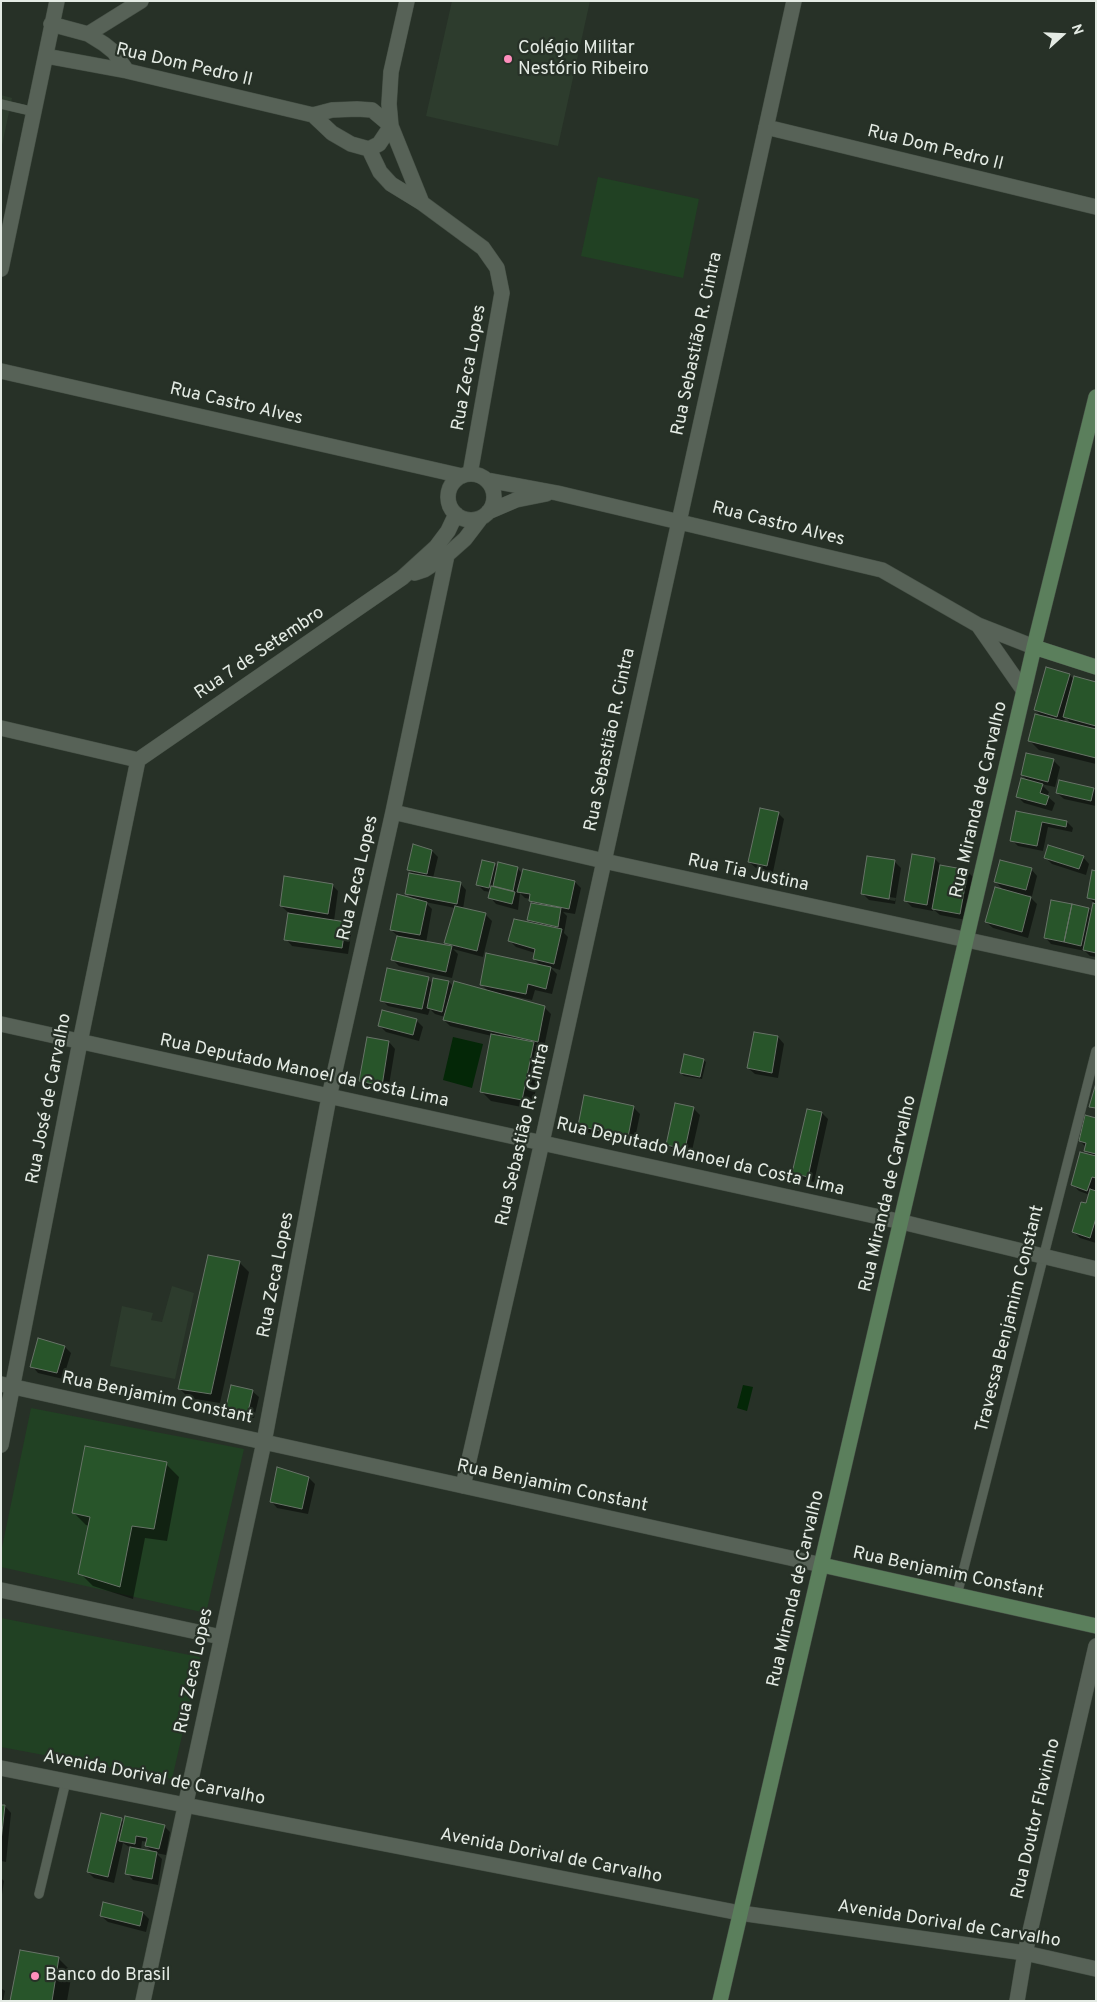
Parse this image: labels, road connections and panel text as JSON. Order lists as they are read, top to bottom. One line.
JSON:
{"streets":{"main road":["Rua Castro Alves","Rua Miranda de Carvalho","Rua Benjamim Constant"],"street":["Rua Dom Pedro II","Rua Sebastião R. Cintra","Rua Zeca Lopes","Rua 7 de Setembro","Rua Tia Justina","Rua Deputado Manoel da Costa Lima","Rua José de Carvalho","Avenida Dorival de Carvalho","Rua Doutor Flavinho"],"lane":["Travessa Benjamim Constant"]},"crossings":[["Rua Dom Pedro II","Rua Sebastião R. Cintra"],["Rua Dom Pedro II","Rua Zeca Lopes"],["Rua Sebastião R. Cintra","Rua Castro Alves"],["Rua Sebastião R. Cintra","Rua Tia Justina"],["Rua Sebastião R. Cintra","Rua Deputado Manoel da Costa Lima"],["Rua Sebastião R. Cintra","Rua Benjamim Constant"],["Rua Zeca Lopes","Rua Castro Alves"],["Rua Zeca Lopes","Rua 7 de Setembro"],["Rua Zeca Lopes","Rua Tia Justina"],["Rua Zeca Lopes","Rua Deputado Manoel da Costa Lima"],["Rua Zeca Lopes","Rua Benjamim Constant"],["Rua Zeca Lopes","Avenida Dorival de Carvalho"],["Rua Castro Alves","Rua 7 de Setembro"],["Rua Castro Alves","Rua Miranda de Carvalho"],["Rua 7 de Setembro","Rua José de Carvalho"],["Rua Miranda de Carvalho","Rua Tia Justina"],["Rua Miranda de Carvalho","Rua Deputado Manoel da Costa Lima"],["Rua Miranda de Carvalho","Rua Benjamim Constant"],["Rua Miranda de Carvalho","Avenida Dorival de Carvalho"],["Rua Deputado Manoel da Costa Lima","Rua José de Carvalho"],["Rua Deputado Manoel da Costa Lima","Travessa Benjamim Constant"],["Rua José de Carvalho","Rua Benjamim Constant"],["Travessa Benjamim Constant","Rua Benjamim Constant"],["Avenida Dorival de Carvalho","Rua Doutor Flavinho"]],"places":["Colégio Militar Nestório Ribeiro","Banco do Brasil"],"north":"right"}
